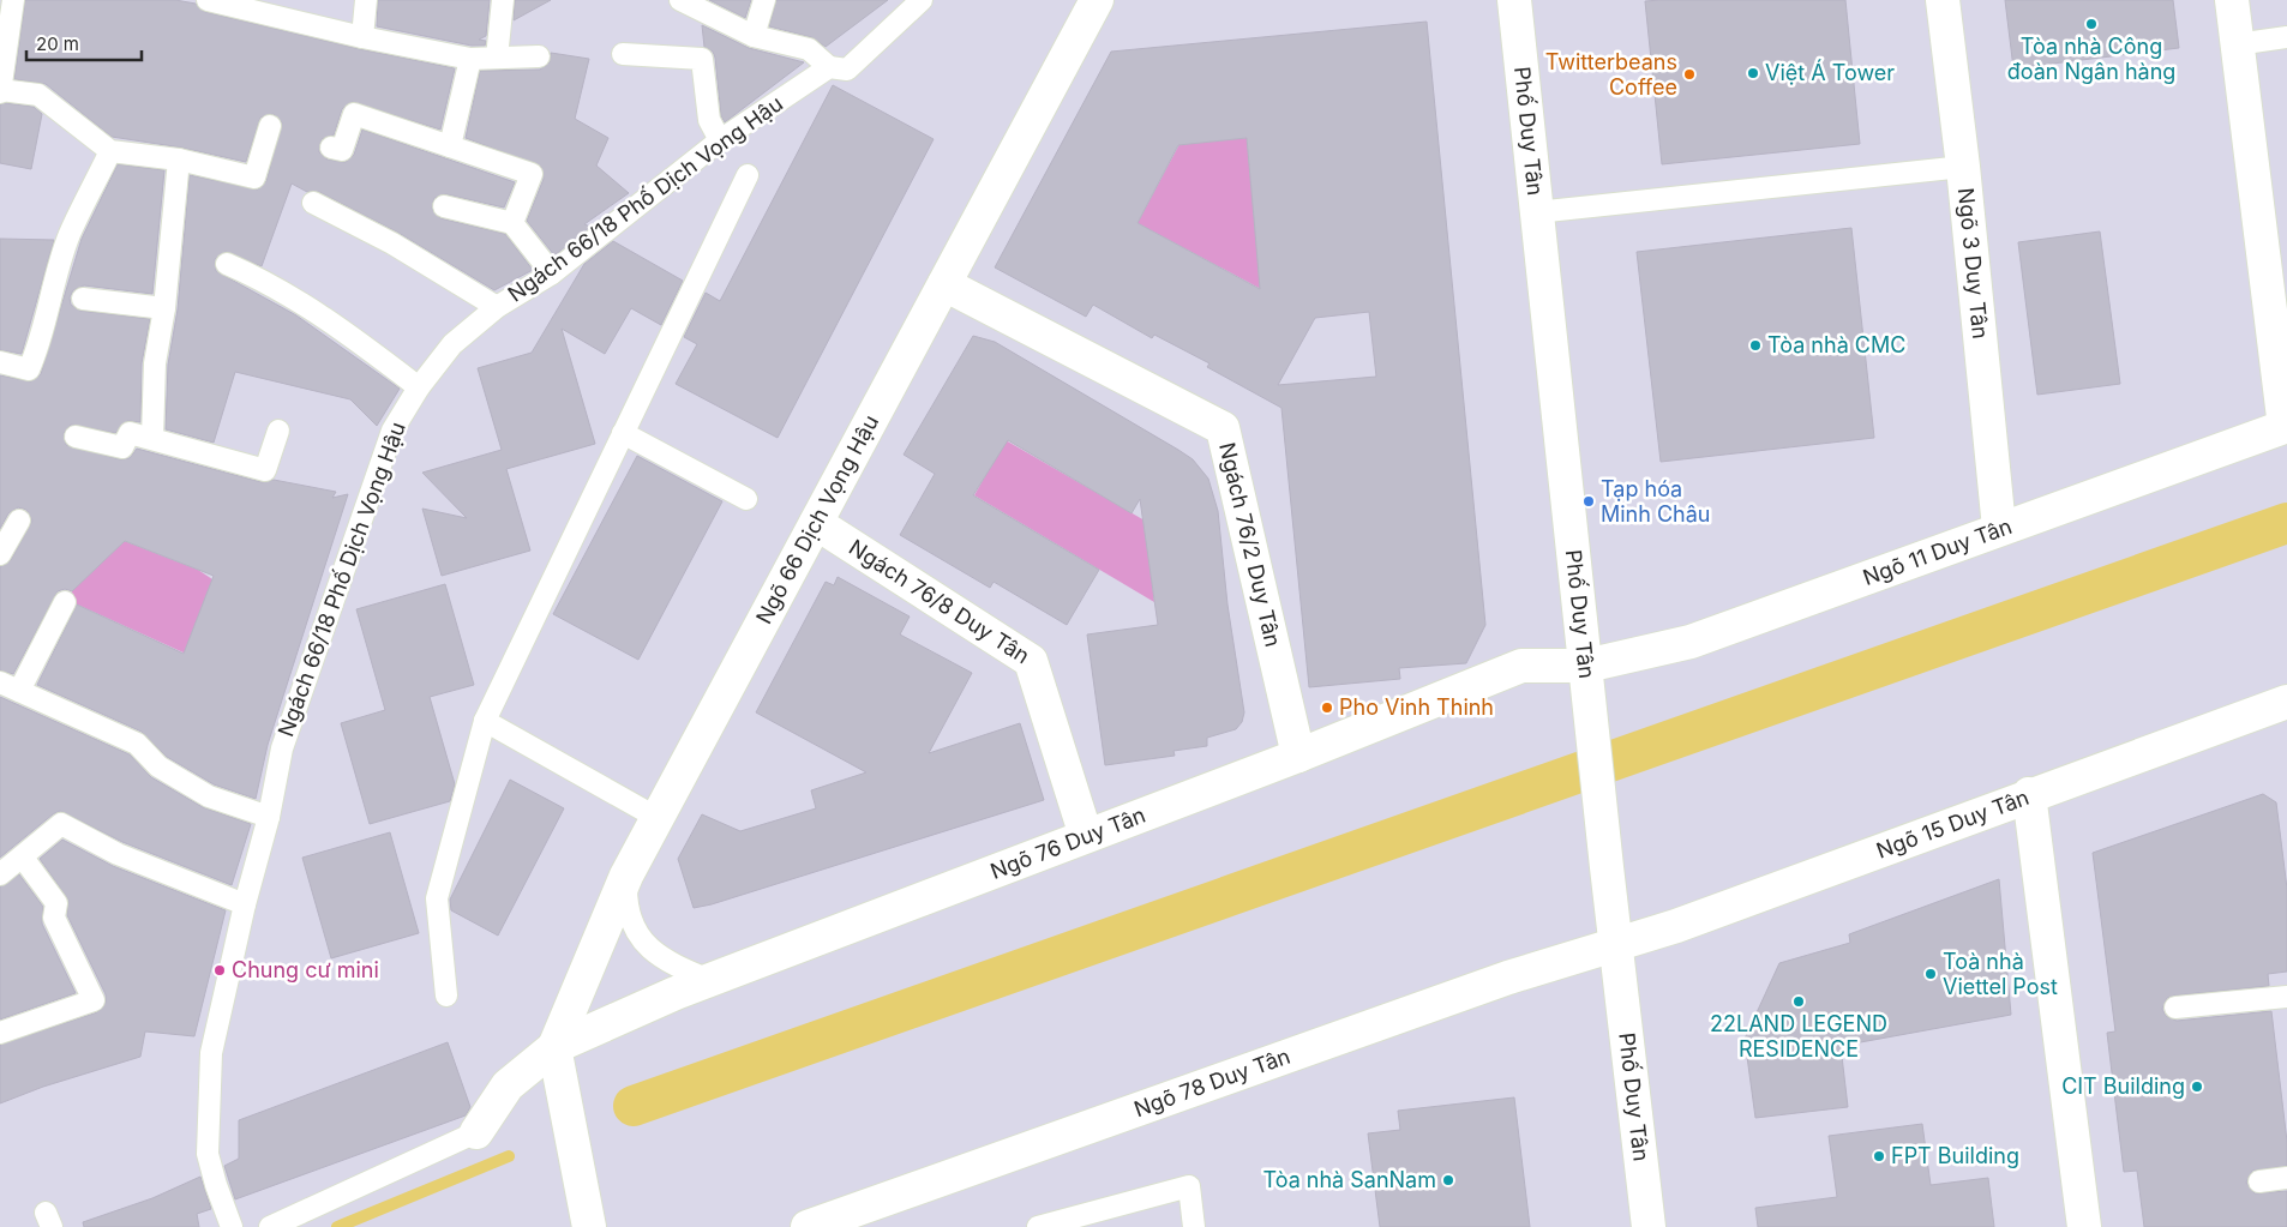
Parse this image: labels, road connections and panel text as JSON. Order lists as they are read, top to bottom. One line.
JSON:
{"streets":{"street":["Phố Duy Tân","Ngõ 3 Duy Tân","Ngõ 66 Dịch Vọng Hậu","Ngách 76/2 Duy Tân","Ngõ 11 Duy Tân","Ngách 76/8 Duy Tân","Ngõ 15 Duy Tân","Ngõ 76 Duy Tân","Ngõ 78 Duy Tân"],"lane":["Ngách 66/18 Phố Dịch Vọng Hậu"]},"crossings":[["Phố Duy Tân","Ngõ 11 Duy Tân"],["Phố Duy Tân","Ngõ 15 Duy Tân"],["Phố Duy Tân","Ngõ 76 Duy Tân"],["Phố Duy Tân","Ngõ 78 Duy Tân"],["Ngõ 3 Duy Tân","Ngõ 11 Duy Tân"],["Ngõ 66 Dịch Vọng Hậu","Ngách 76/2 Duy Tân"],["Ngõ 66 Dịch Vọng Hậu","Ngách 76/8 Duy Tân"],["Ngõ 66 Dịch Vọng Hậu","Ngõ 76 Duy Tân"],["Ngách 76/2 Duy Tân","Ngõ 76 Duy Tân"],["Ngõ 11 Duy Tân","Ngõ 76 Duy Tân"],["Ngách 76/8 Duy Tân","Ngõ 76 Duy Tân"],["Ngõ 15 Duy Tân","Ngõ 78 Duy Tân"]],"places":["Tòa nhà Công đoàn Ngân hàng","Việt Á Tower","Twitterbeans Coffee","Tòa nhà CMC","Tạp hóa Minh Châu","Pho Vinh Thinh","Chung cư mini","Toà nhà Viettel Post","22LAND LEGEND RESIDENCE","CIT Building","FPT Building","Tòa nhà SanNam"],"scale_bar":"20 m"}
